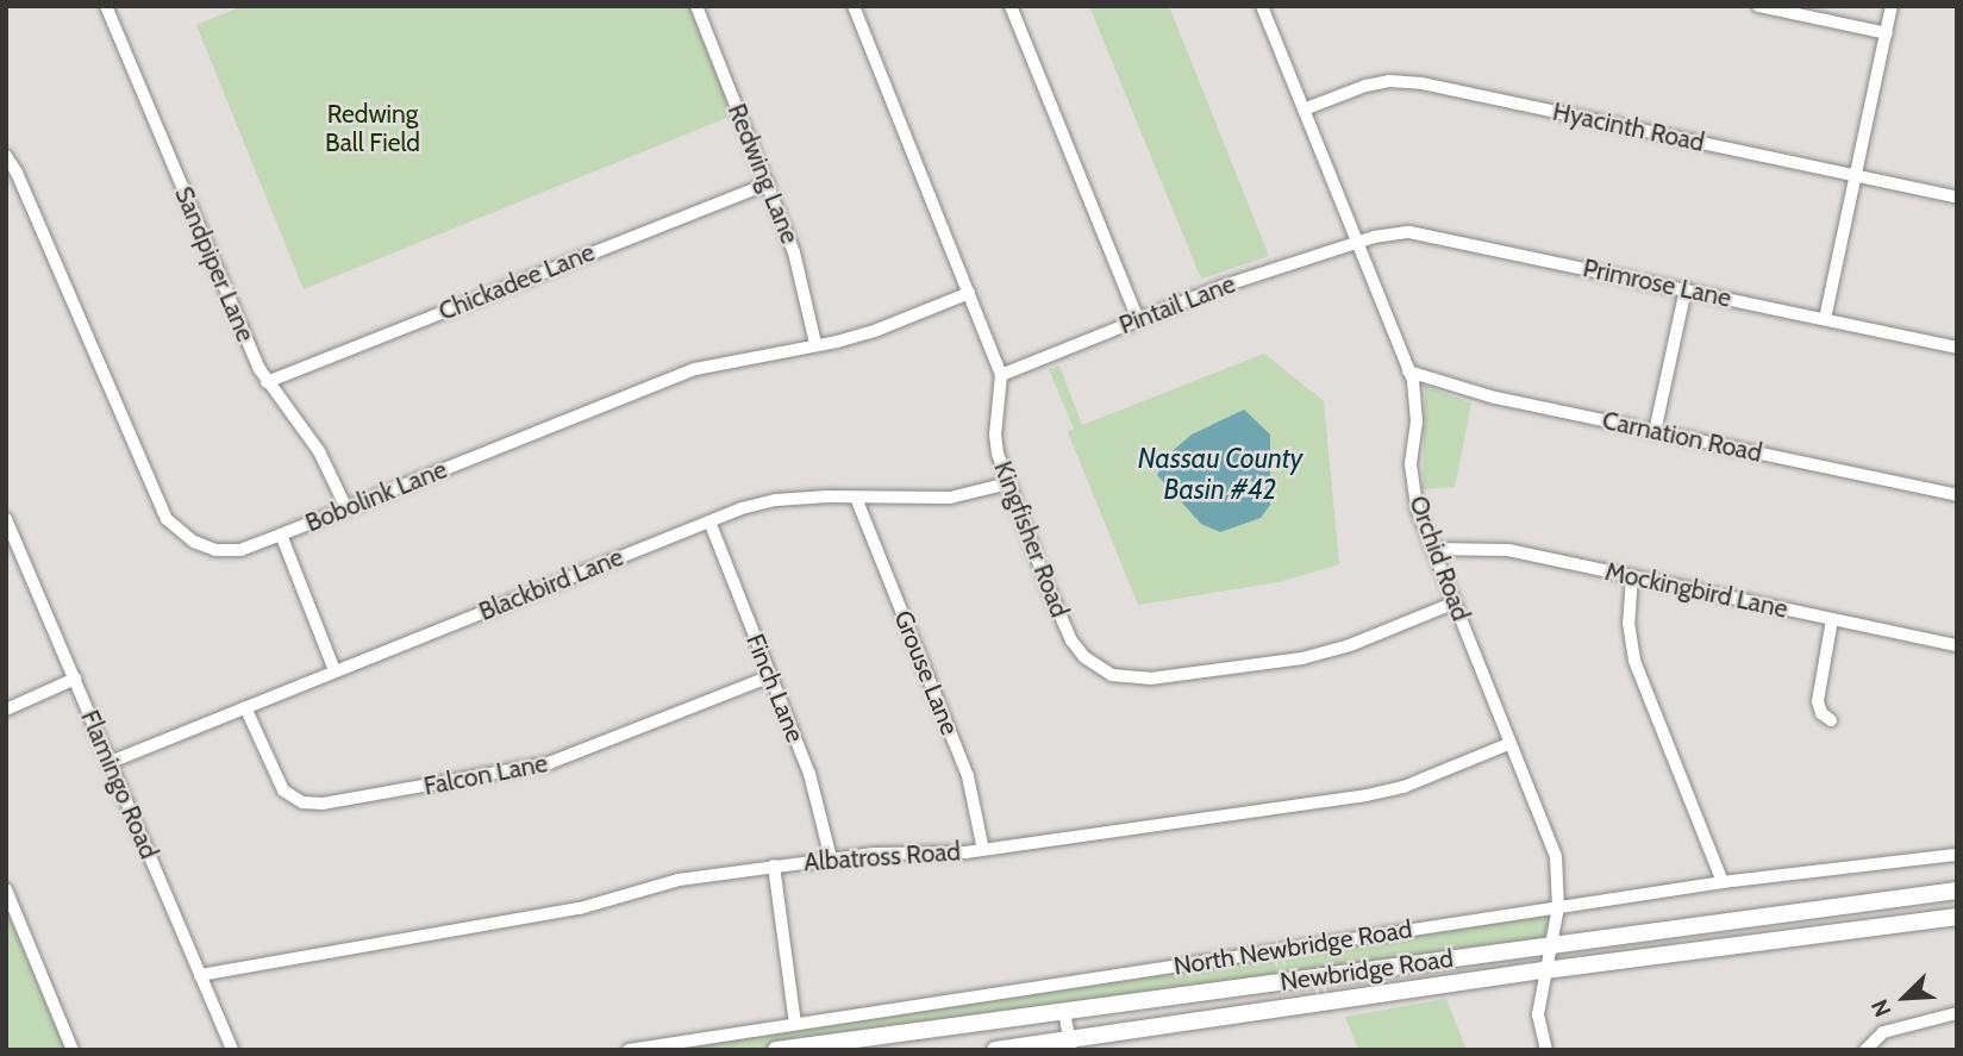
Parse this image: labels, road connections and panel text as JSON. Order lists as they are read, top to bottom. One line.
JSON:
{"streets":{"main road":["Newbridge Road"],"street":["Hyacinth Road","Redwing Lane","Sandpiper Lane","Chickadee Lane","Primrose Lane","Pintail Lane","Carnation Road","Bobolink Lane","Kingfisher Road","Orchid Road","Blackbird Lane","Mockingbird Lane","Grouse Lane","Finch Lane","Falcon Lane","Flamingo Road","Albatross Road","North Newbridge Road"]},"crossings":[["Hyacinth Road","Orchid Road"],["Redwing Lane","Chickadee Lane"],["Redwing Lane","Bobolink Lane"],["Sandpiper Lane","Chickadee Lane"],["Sandpiper Lane","Bobolink Lane"],["Primrose Lane","Pintail Lane"],["Primrose Lane","Orchid Road"],["Pintail Lane","Kingfisher Road"],["Pintail Lane","Orchid Road"],["Carnation Road","Orchid Road"],["Bobolink Lane","Kingfisher Road"],["Kingfisher Road","Orchid Road"],["Kingfisher Road","Blackbird Lane"],["Orchid Road","Mockingbird Lane"],["Orchid Road","Albatross Road"],["Orchid Road","North Newbridge Road"],["Orchid Road","Newbridge Road"],["Blackbird Lane","Grouse Lane"],["Blackbird Lane","Finch Lane"],["Blackbird Lane","Falcon Lane"],["Blackbird Lane","Flamingo Road"],["Grouse Lane","Albatross Road"],["Finch Lane","Falcon Lane"],["Finch Lane","Albatross Road"],["Flamingo Road","Albatross Road"]],"water":["Nassau County Basin #42"],"parks":["Redwing Ball Field"],"north":"bottom left"}
